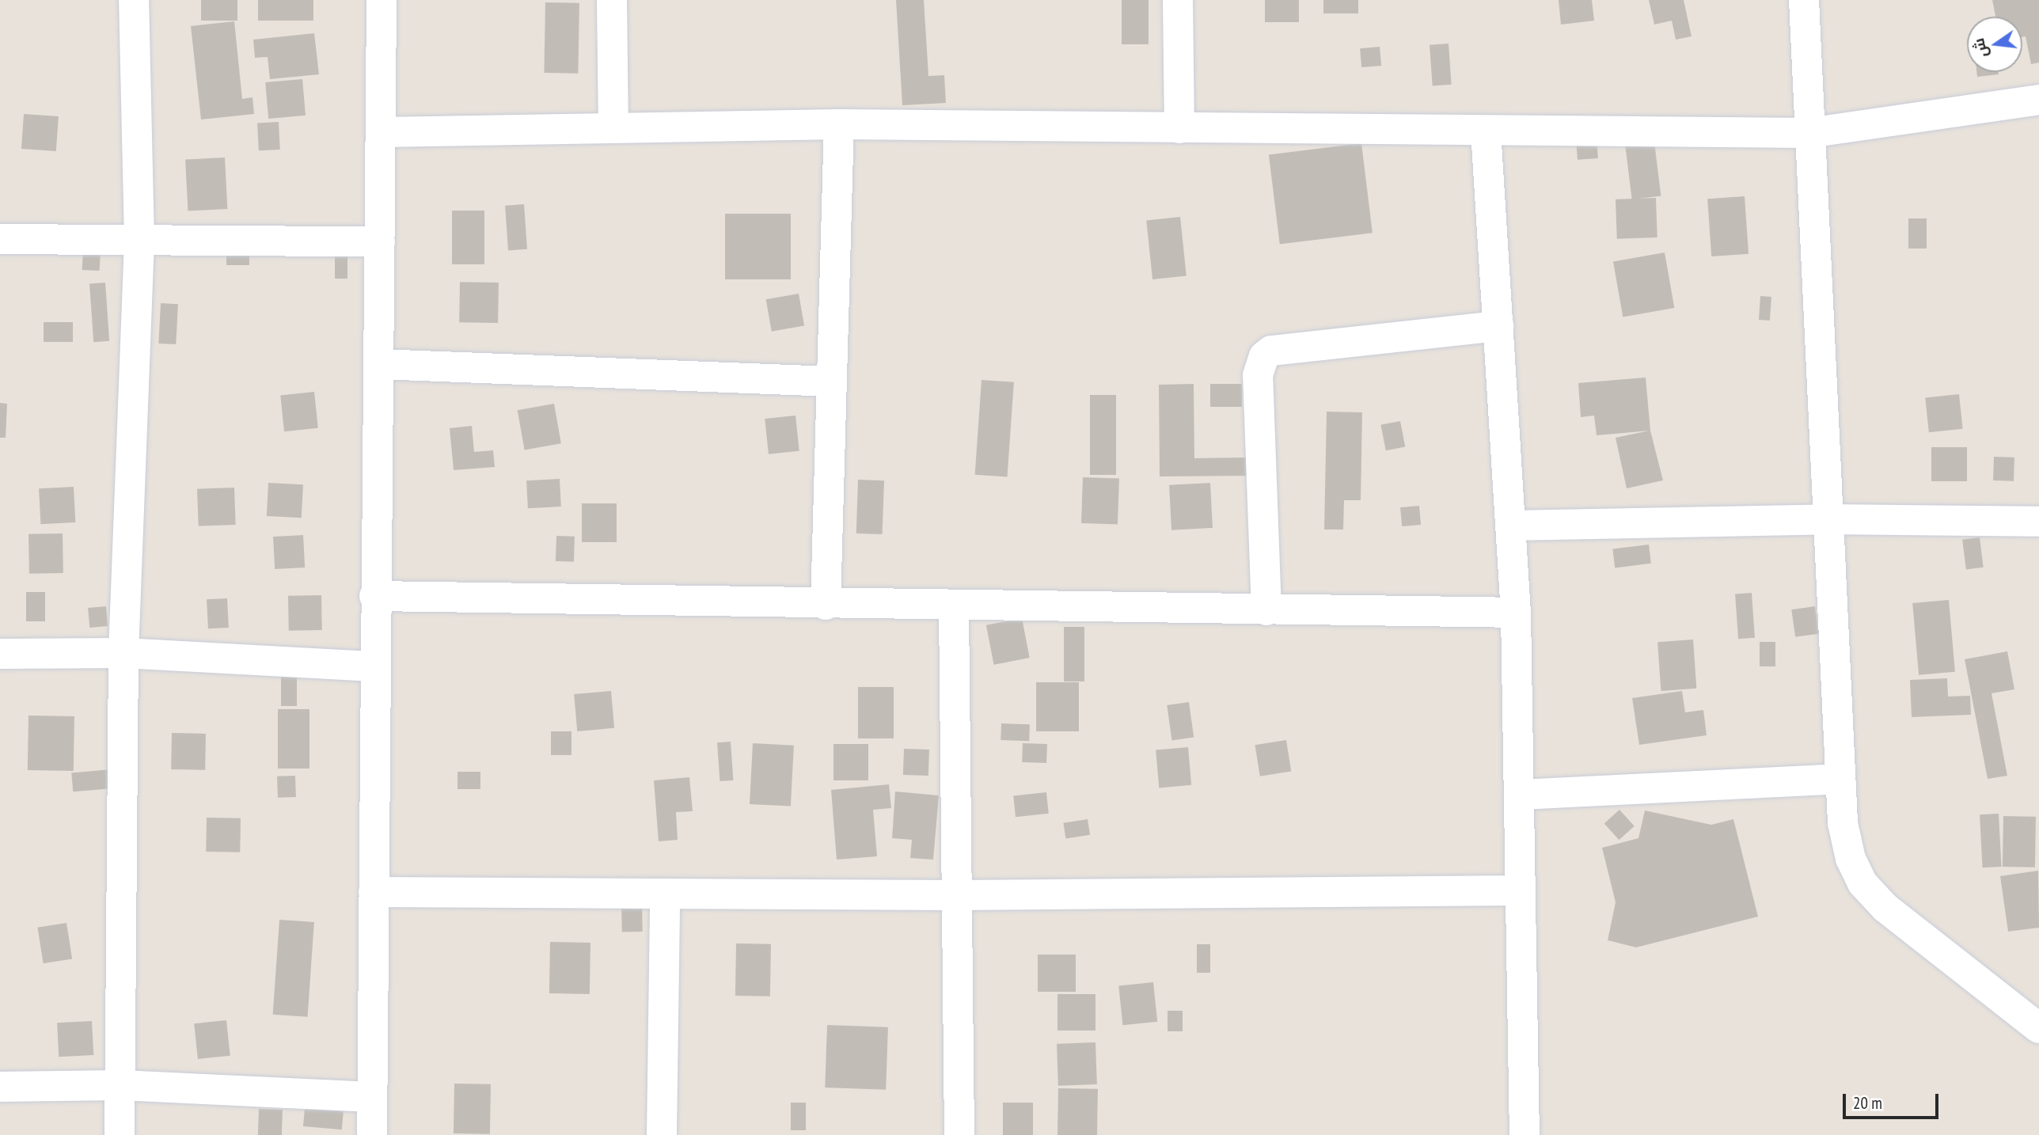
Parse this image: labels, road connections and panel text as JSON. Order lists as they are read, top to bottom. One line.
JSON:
{"scale_bar":"20 m","north":"left"}
